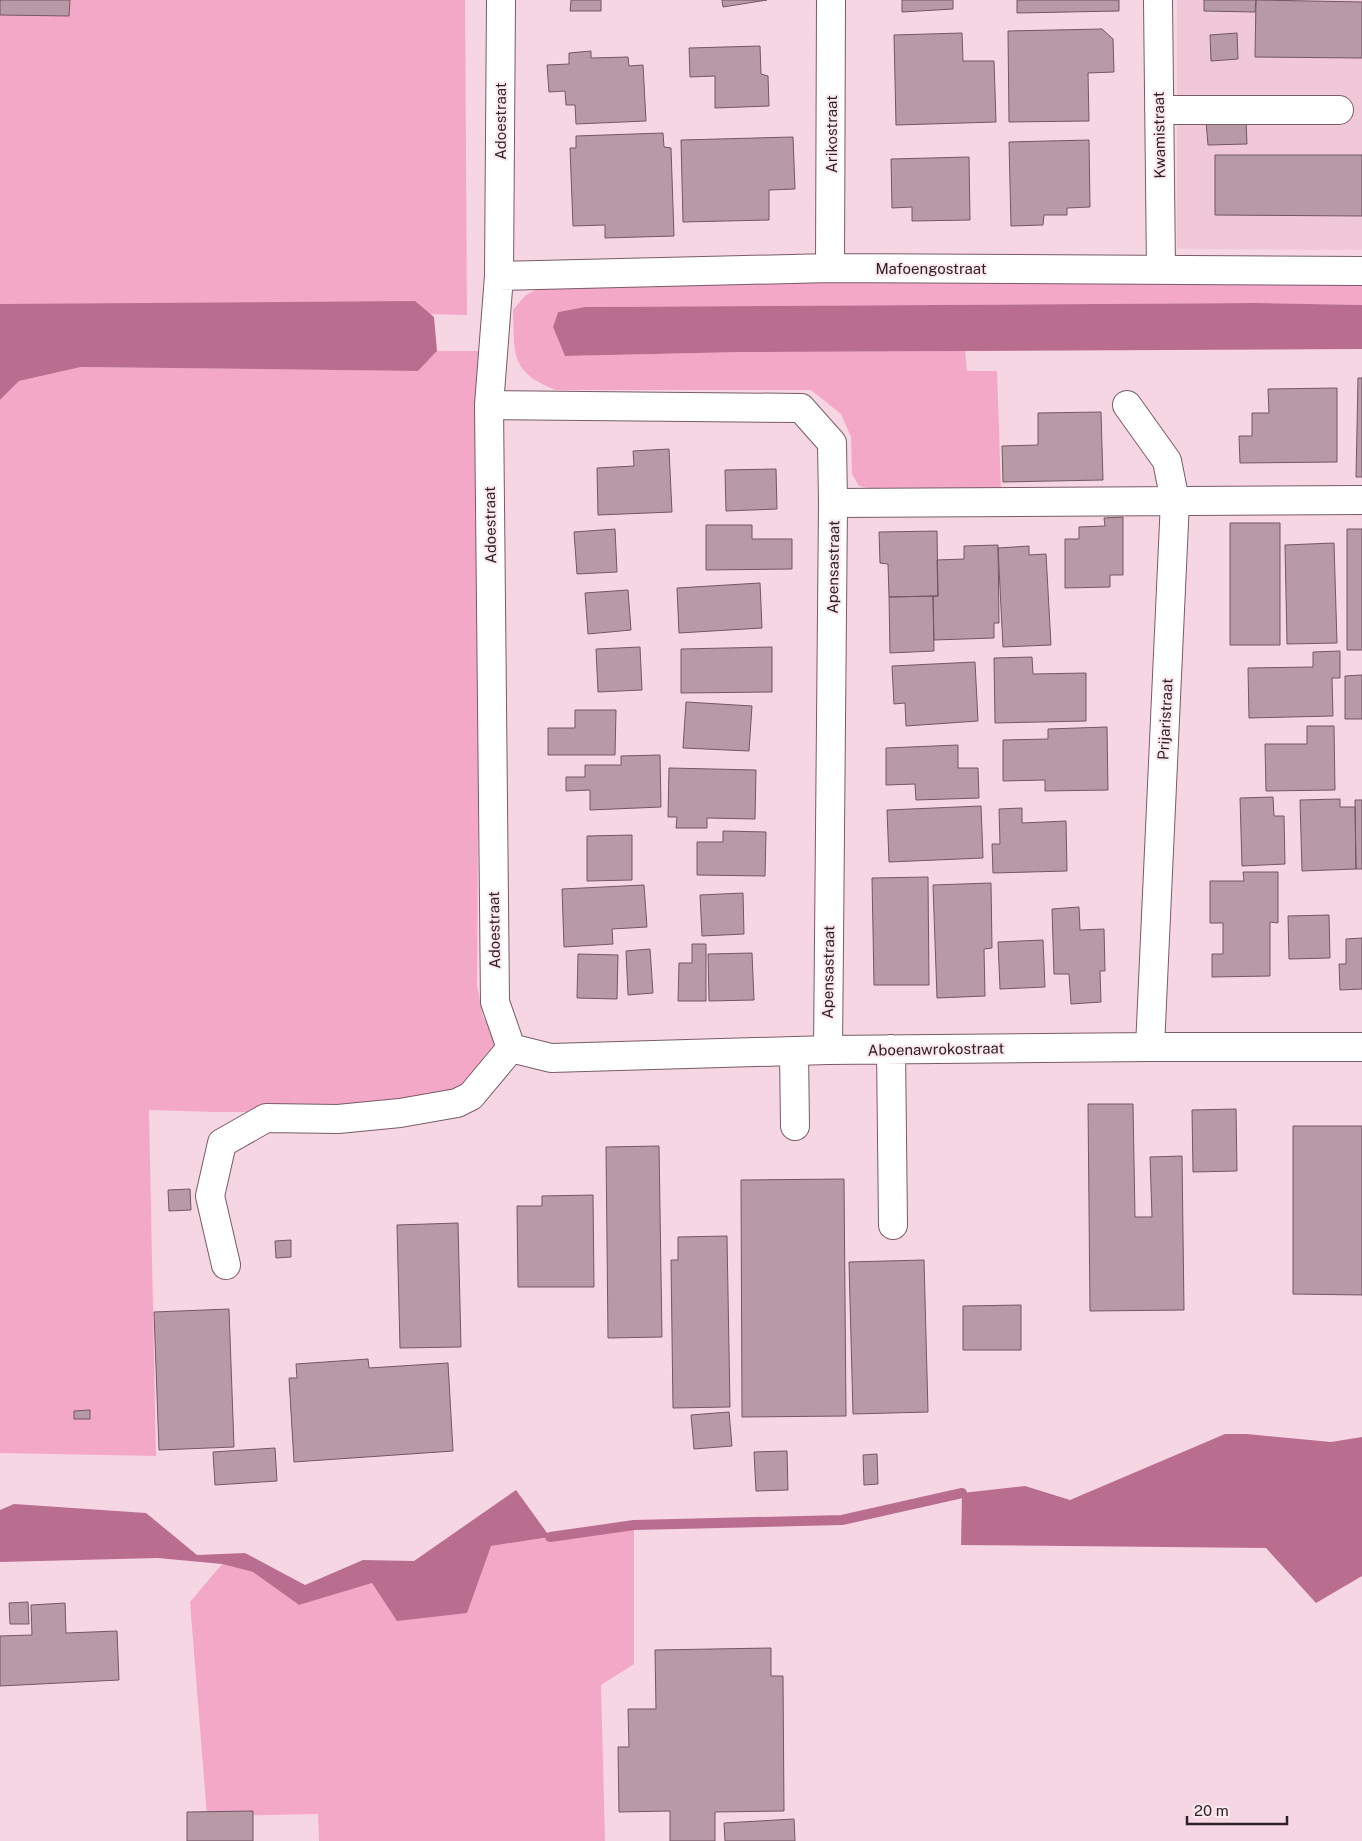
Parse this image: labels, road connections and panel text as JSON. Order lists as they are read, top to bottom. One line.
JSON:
{"streets":{"street":["Adoestraat","Arikostraat","Kwamistraat","Mafoengostraat","Apensastraat","Prijaristraat","Aboenawrokostraat"]},"crossings":[["Adoestraat","Mafoengostraat"],["Adoestraat","Apensastraat"],["Adoestraat","Aboenawrokostraat"],["Arikostraat","Mafoengostraat"],["Kwamistraat","Mafoengostraat"],["Apensastraat","Aboenawrokostraat"],["Prijaristraat","Aboenawrokostraat"]],"scale_bar":"20 m"}
